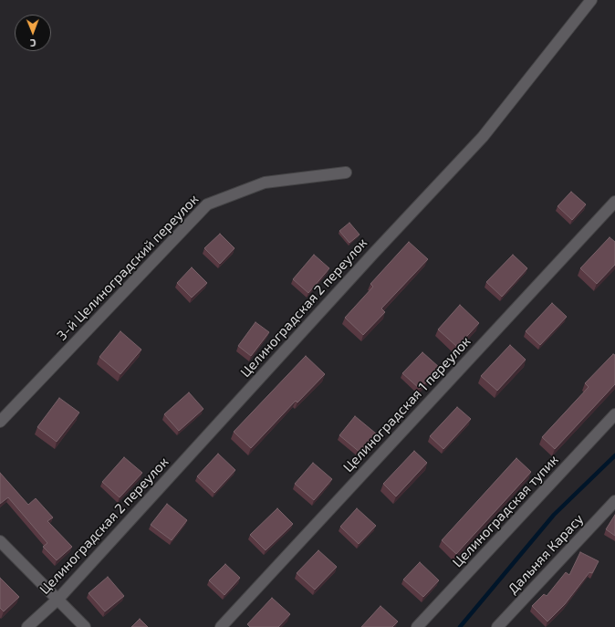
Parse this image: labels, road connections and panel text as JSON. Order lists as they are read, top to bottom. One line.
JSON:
{"streets":{"street":["3-й Целиноградский переулок","Целиноградская 2 переулок","Целиноградская 1 переулок","Целиноградская тупик","Дальняя Карасу"]},"north":"bottom"}
